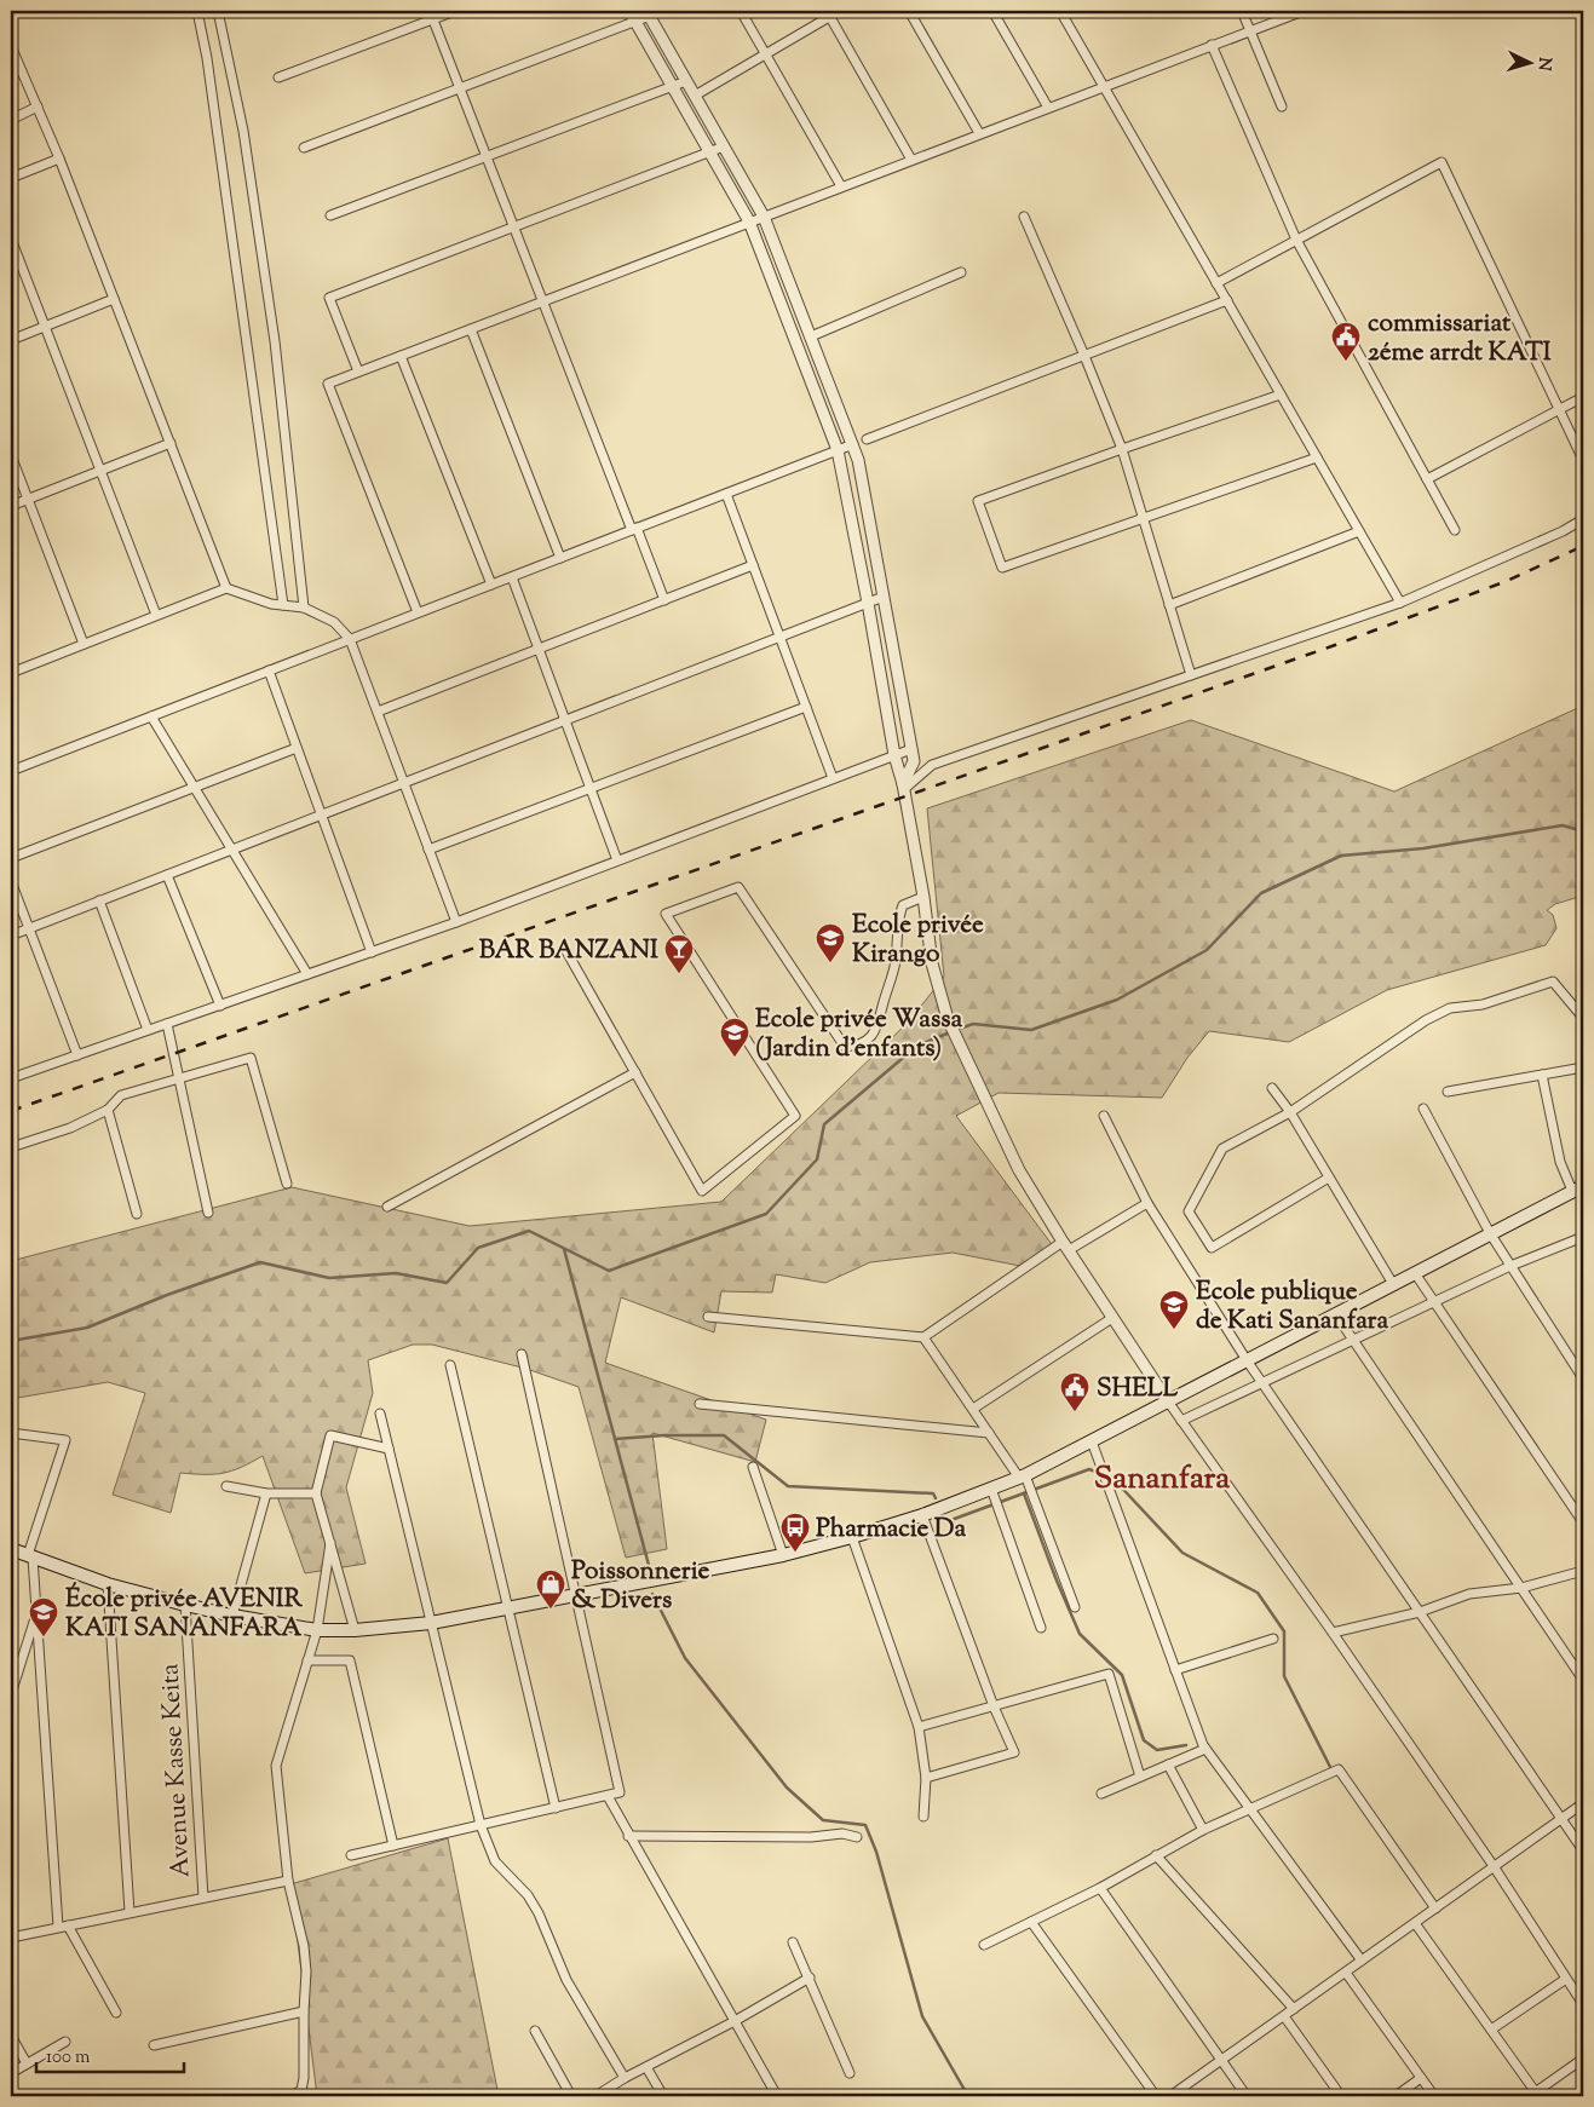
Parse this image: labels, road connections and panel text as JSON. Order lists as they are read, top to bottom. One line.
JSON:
{"streets":{"street":["Avenue Kasse Keita"]},"districts":["Sananfara"],"places":{"public building":["commissariat 2éme arrdt KATI","SHELL"],"school or university":["Ecole privée Kirango","Ecole privée Wassa (Jardin d'enfants)","Ecole publique de Kati Sananfara","École privée AVENIR KATI SANANFARA"],"bar":["BAR BANZANI"],"bus stop":["Pharmacie Da"],"shop":["Poissonnerie & Divers"]},"scale_bar":"100 m","north":"right"}
